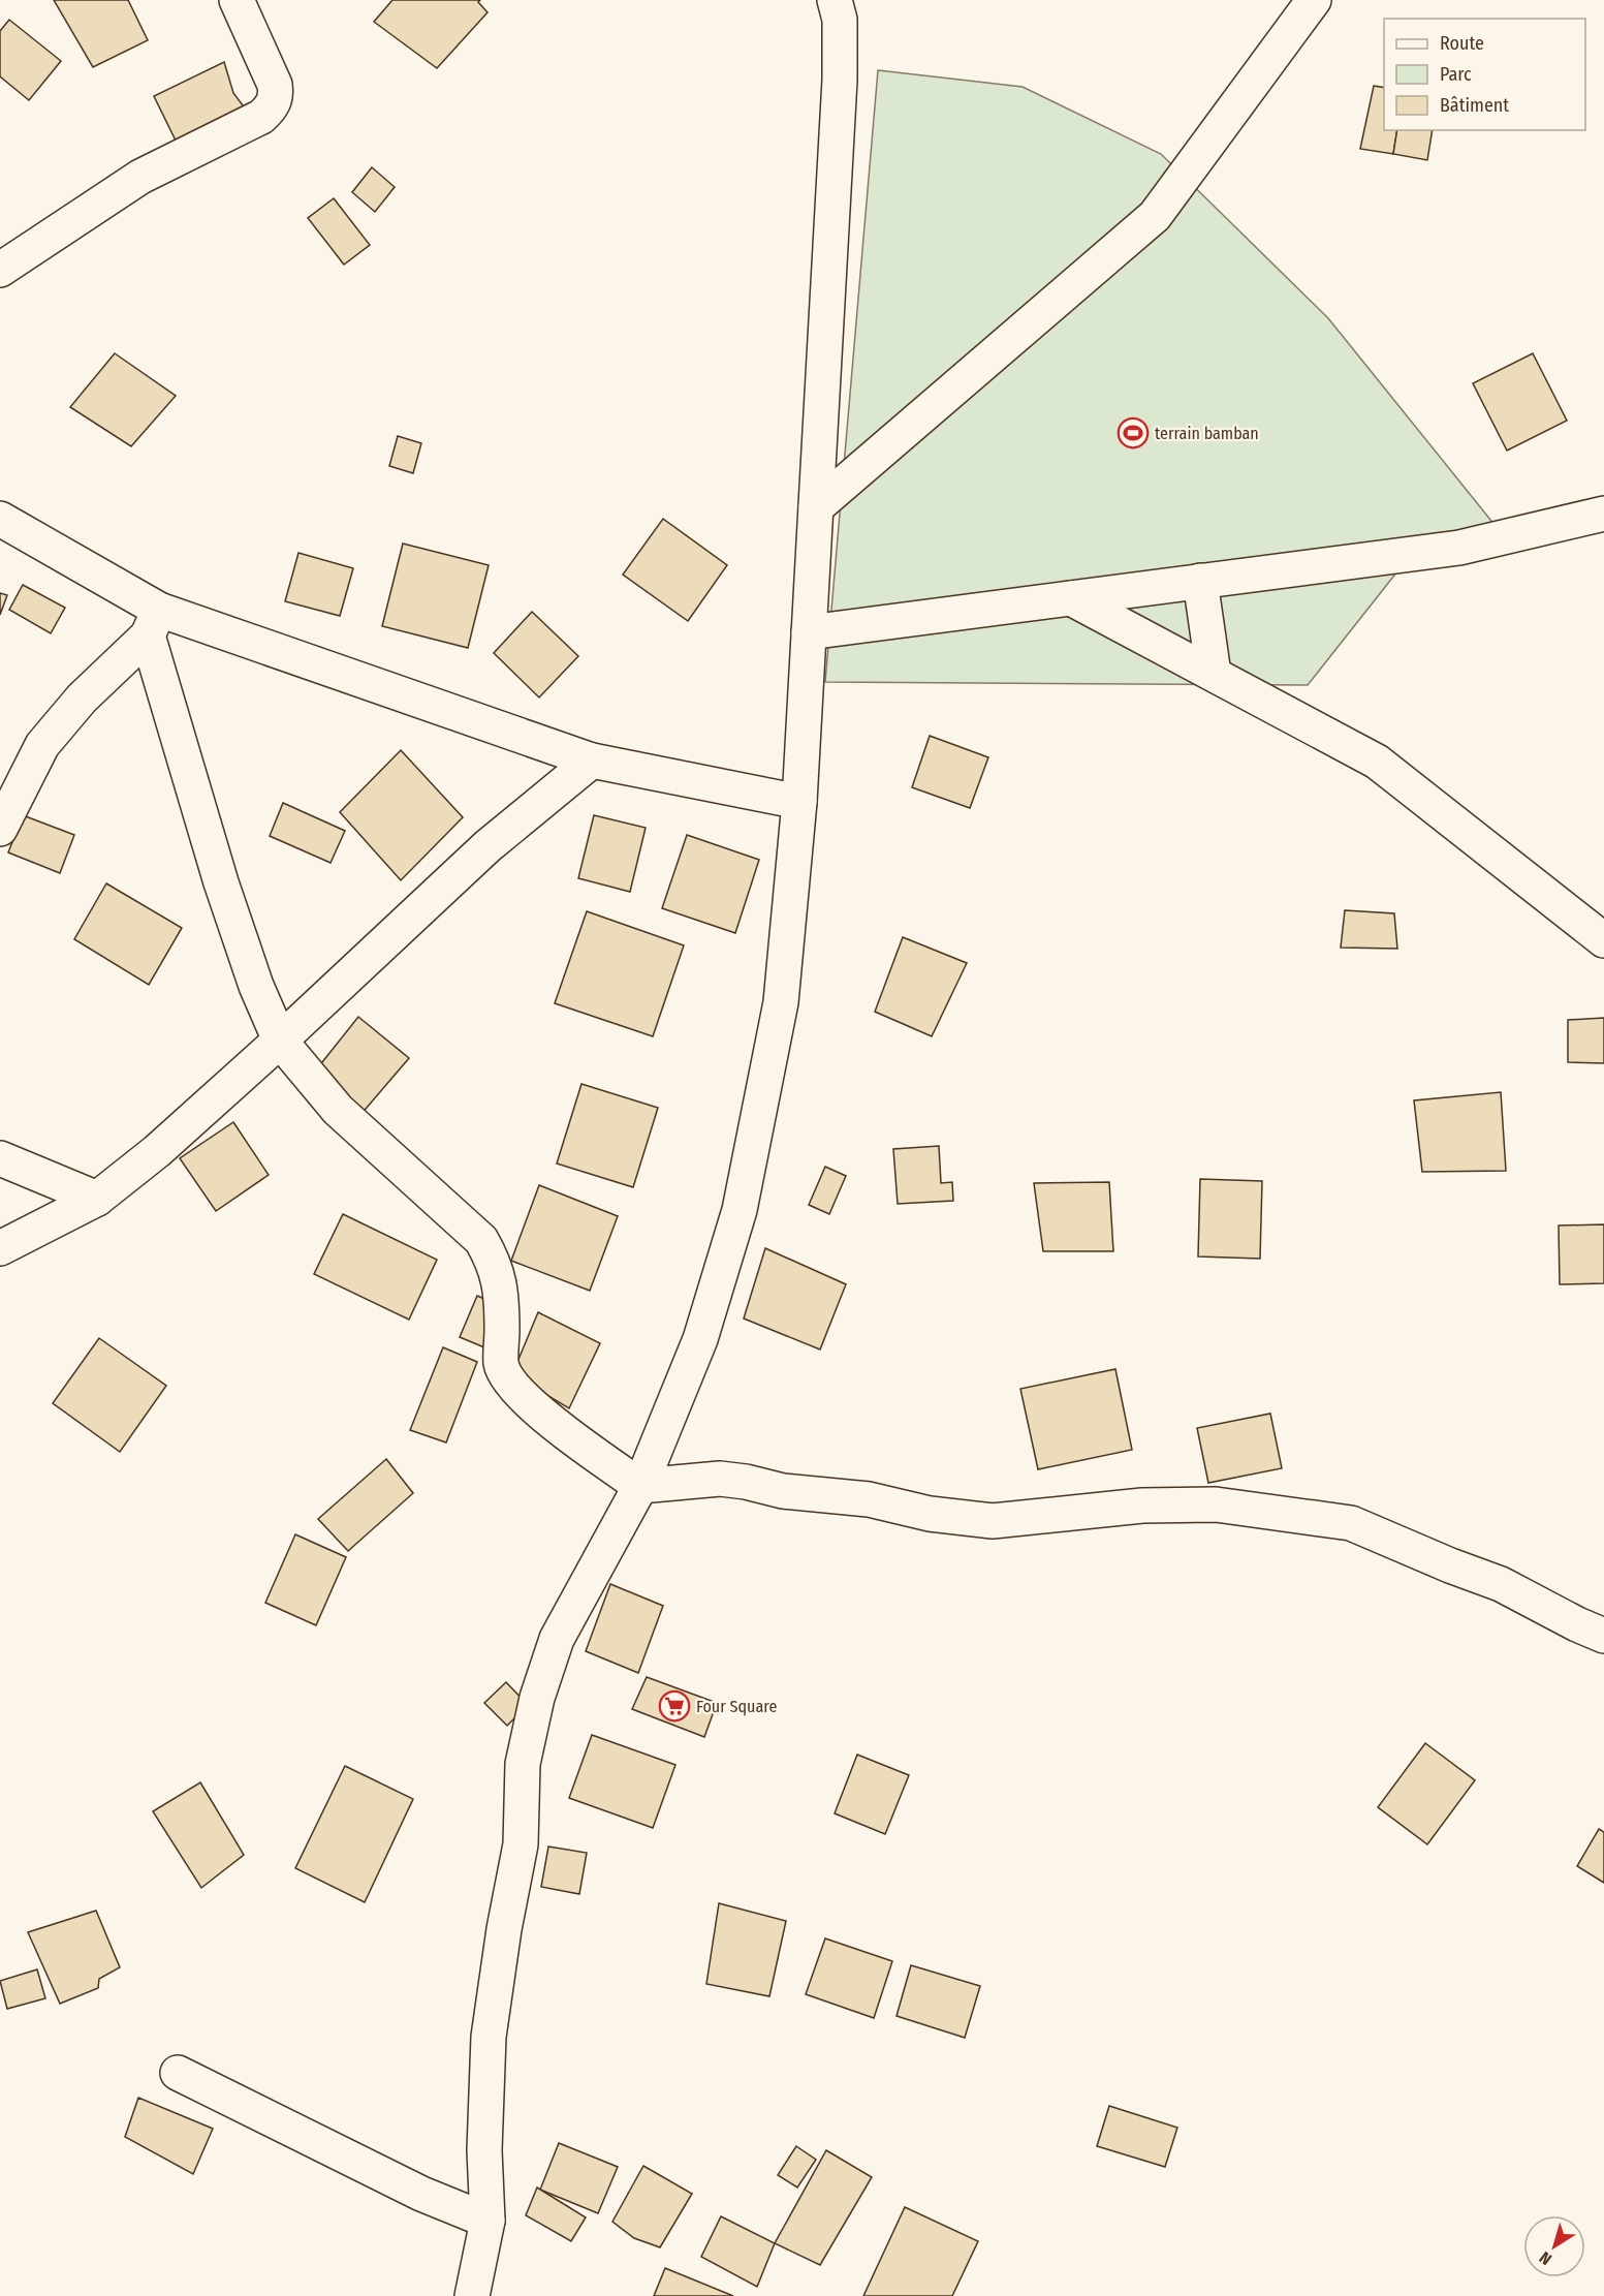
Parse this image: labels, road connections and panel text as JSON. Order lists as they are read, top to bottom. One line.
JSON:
{"places":{"sports":["terrain bamban"],"supermarket":["Four Square"]},"legend":["Route","Parc","Bâtiment"],"north":"bottom left"}
